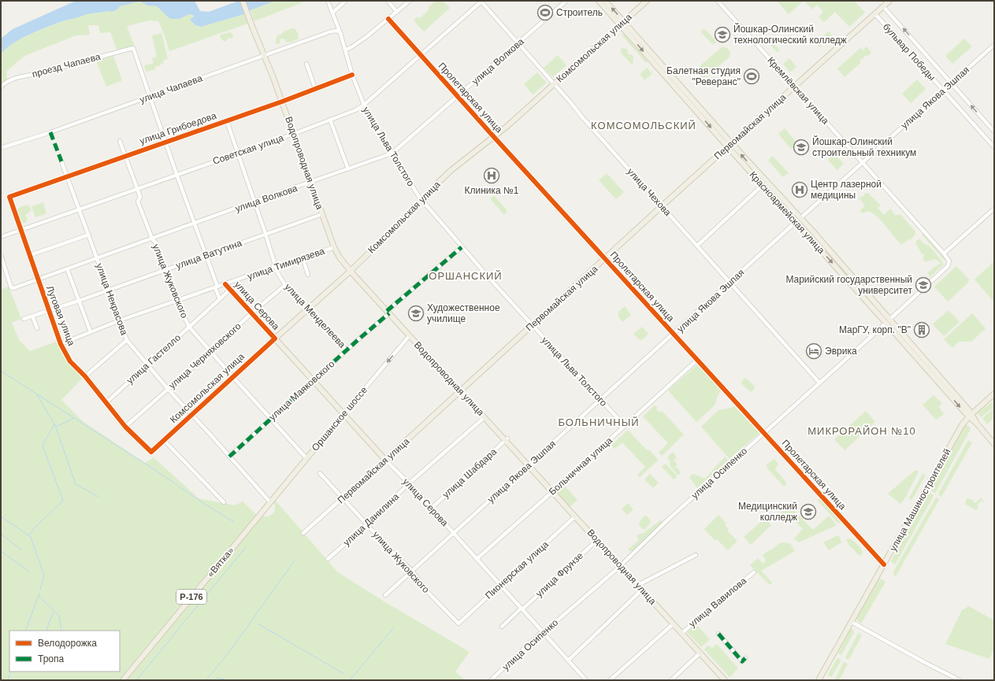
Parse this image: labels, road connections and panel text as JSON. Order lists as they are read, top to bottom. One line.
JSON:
{"streets":{"main road":["Комсомольская улица","улица Якова Эшпая","Первомайская улица","Водопроводная улица","Красноармейская улица","улица Серова","Оршанское шоссе","улица Машиностроителей","«Вятка»","Р-176"],"street":["бульвар Победы","улица Волкова","проезд Чапаева","улица Чапаева","Кремлёвская улица","Пролетарская улица","улица Грибоедова","улица Льва Толстого","Советская улица","улица Чехова","улица Ватутина","улица Тимирязева","улица Жуковского","улица Некрасова","Луговая улица","улица Менделеева","улица Черняховского","улица Гастелло","улица Маяковского","Больничная улица","улица Шабдара","улица Осипенко","улица Данилина","Пионерская улица","улица Фрунзе","улица Вавилова"]},"crossings":[["Комсомольская улица","Пролетарская улица"],["Комсомольская улица","улица Льва Толстого"],["Комсомольская улица","Водопроводная улица"],["Комсомольская улица","улица Чехова"],["Комсомольская улица","Красноармейская улица"],["Комсомольская улица","улица Жуковского"],["Комсомольская улица","улица Некрасова"],["Комсомольская улица","улица Серова"],["Комсомольская улица","Луговая улица"],["Комсомольская улица","улица Менделеева"],["бульвар Победы","улица Якова Эшпая"],["бульвар Победы","Первомайская улица"],["улица Волкова","Пролетарская улица"],["улица Волкова","улица Льва Толстого"],["улица Волкова","Водопроводная улица"],["улица Волкова","улица Чехова"],["улица Волкова","улица Жуковского"],["улица Волкова","улица Некрасова"],["улица Волкова","Луговая улица"],["улица Волкова","улица Менделеева"],["проезд Чапаева","улица Чапаева"],["улица Чапаева","улица Льва Толстого"],["улица Чапаева","Водопроводная улица"],["Кремлёвская улица","улица Якова Эшпая"],["Кремлёвская улица","Первомайская улица"],["Кремлёвская улица","улица Осипенко"],["Пролетарская улица","улица Якова Эшпая"],["Пролетарская улица","Первомайская улица"],["Пролетарская улица","Советская улица"],["Пролетарская улица","Больничная улица"],["Пролетарская улица","улица Осипенко"],["Пролетарская улица","улица Машиностроителей"],["улица Якова Эшпая","улица Льва Толстого"],["улица Якова Эшпая","Водопроводная улица"],["улица Якова Эшпая","улица Чехова"],["улица Якова Эшпая","Красноармейская улица"],["улица Якова Эшпая","улица Жуковского"],["улица Якова Эшпая","улица Серова"],["Первомайская улица","улица Льва Толстого"],["Первомайская улица","Водопроводная улица"],["Первомайская улица","улица Чехова"],["Первомайская улица","Красноармейская улица"],["Первомайская улица","улица Жуковского"],["Первомайская улица","улица Серова"],["улица Грибоедова","улица Льва Толстого"],["улица Грибоедова","Водопроводная улица"],["улица Грибоедова","улица Жуковского"],["улица Грибоедова","улица Некрасова"],["улица Грибоедова","Луговая улица"],["улица Грибоедова","улица Менделеева"],["улица Льва Толстого","Советская улица"],["улица Льва Толстого","улица Маяковского"],["улица Льва Толстого","Больничная улица"],["Советская улица","Водопроводная улица"],["Советская улица","улица Чехова"],["Советская улица","улица Жуковского"],["Советская улица","улица Некрасова"],["Советская улица","Луговая улица"],["Советская улица","улица Менделеева"],["Водопроводная улица","улица Ватутина"],["Водопроводная улица","улица Тимирязева"],["Водопроводная улица","улица Маяковского"],["Водопроводная улица","Оршанское шоссе"],["Водопроводная улица","Больничная улица"],["Водопроводная улица","улица Шабдара"],["Водопроводная улица","улица Осипенко"],["Водопроводная улица","улица Данилина"],["Водопроводная улица","Пионерская улица"],["Водопроводная улица","улица Фрунзе"],["Водопроводная улица","улица Вавилова"],["улица Чехова","улица Осипенко"],["Красноармейская улица","улица Осипенко"],["Красноармейская улица","улица Машиностроителей"],["улица Ватутина","улица Жуковского"],["улица Ватутина","улица Некрасова"],["улица Ватутина","Луговая улица"],["улица Ватутина","улица Менделеева"],["улица Тимирязева","улица Жуковского"],["улица Тимирязева","улица Некрасова"],["улица Тимирязева","улица Серова"],["улица Тимирязева","Луговая улица"],["улица Тимирязева","улица Менделеева"],["улица Жуковского","улица Черняховского"],["улица Жуковского","улица Гастелло"],["улица Жуковского","улица Маяковского"],["улица Жуковского","Оршанское шоссе"],["улица Жуковского","улица Данилина"],["улица Жуковского","Пионерская улица"],["улица Некрасова","улица Черняховского"],["улица Некрасова","улица Гастелло"],["улица Некрасова","улица Маяковского"],["улица Некрасова","Оршанское шоссе"],["улица Некрасова","«Вятка»"],["улица Серова","улица Черняховского"],["улица Серова","улица Гастелло"],["улица Серова","улица Маяковского"],["улица Серова","Оршанское шоссе"],["улица Серова","Больничная улица"],["улица Серова","улица Шабдара"],["улица Серова","улица Осипенко"],["улица Серова","улица Данилина"],["улица Серова","Пионерская улица"],["улица Серова","улица Фрунзе"],["Луговая улица","улица Черняховского"],["Луговая улица","улица Гастелло"],["улица Менделеева","улица Черняховского"],["улица Менделеева","улица Маяковского"],["Оршанское шоссе","«Вятка»"]],"one_way":["Оршанское шоссе"],"districts":["КОМСОМОЛЬСКИЙ","ОРШАНСКИЙ","БОЛЬНИЧНЫЙ","МИКРОРАЙОН №10"],"places":{"sports":["Строитель","Балетная студия \"Реверанс\""],"school or university":["Йошкар-Олинский технологический колледж","Йошкар-Олинский строительный техникум","Марийский государственный университет","Художественное училище","Медицинский колледж"],"hospital":["Клиника №1","Центр лазерной медицины"],"building":["МарГУ, корп. \"В\""],"hotel":["Эврика"]},"legend":["Велодорожка","Тропа"]}
